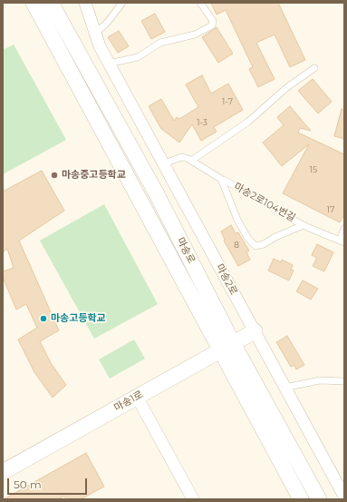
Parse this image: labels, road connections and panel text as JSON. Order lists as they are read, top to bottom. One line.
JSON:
{"streets":{"street":["마송로","마송2로","마송1로"],"lane":["마송2로104번길"]},"crossings":[["마송2로104번길","마송2로"],["마송로","마송1로"],["마송2로","마송1로"]],"places":["마송중고등학교","마송고등학교"],"house_numbers":["1-7","1-3","15","17","8"],"scale_bar":"50 m"}
